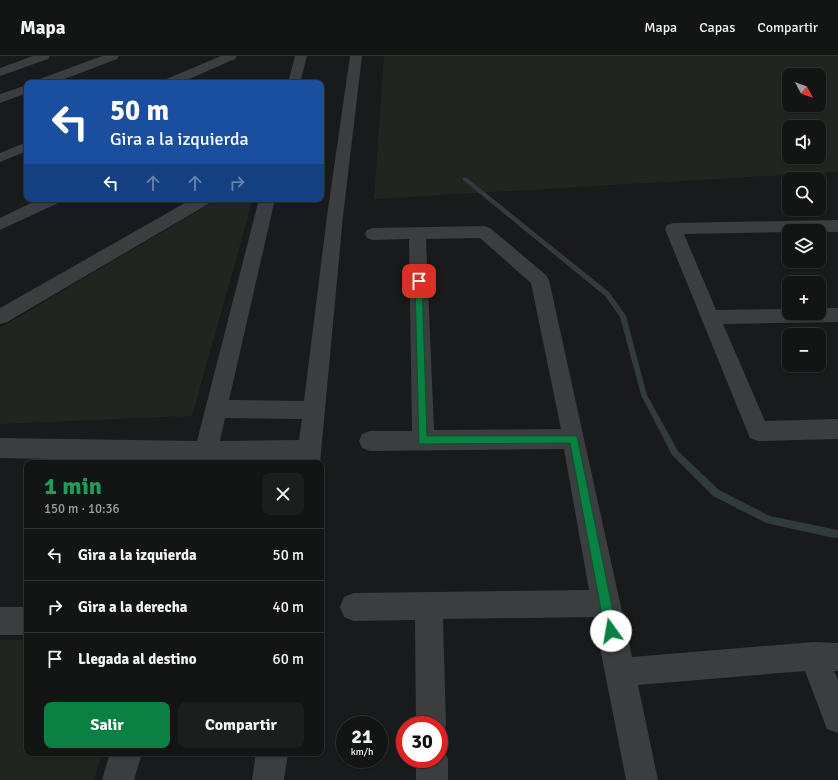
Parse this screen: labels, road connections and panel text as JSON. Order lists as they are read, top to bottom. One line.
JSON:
{"north":"bottom right","page":{"header":"Mapa","nav":["Mapa","Capas","Compartir"],"map_buttons":["+","−"],"turn":["50 m","Gira a la izquierda"],"heading":["1 min","150 m · 10:36"],"list":[{"name":"Gira a la izquierda","value":"50 m"},{"name":"Gira a la derecha","value":"40 m"},{"name":"Llegada al destino","value":"60 m"}],"buttons":["Salir","Compartir"],"speed":"21 km/h","limit":"30"}}
